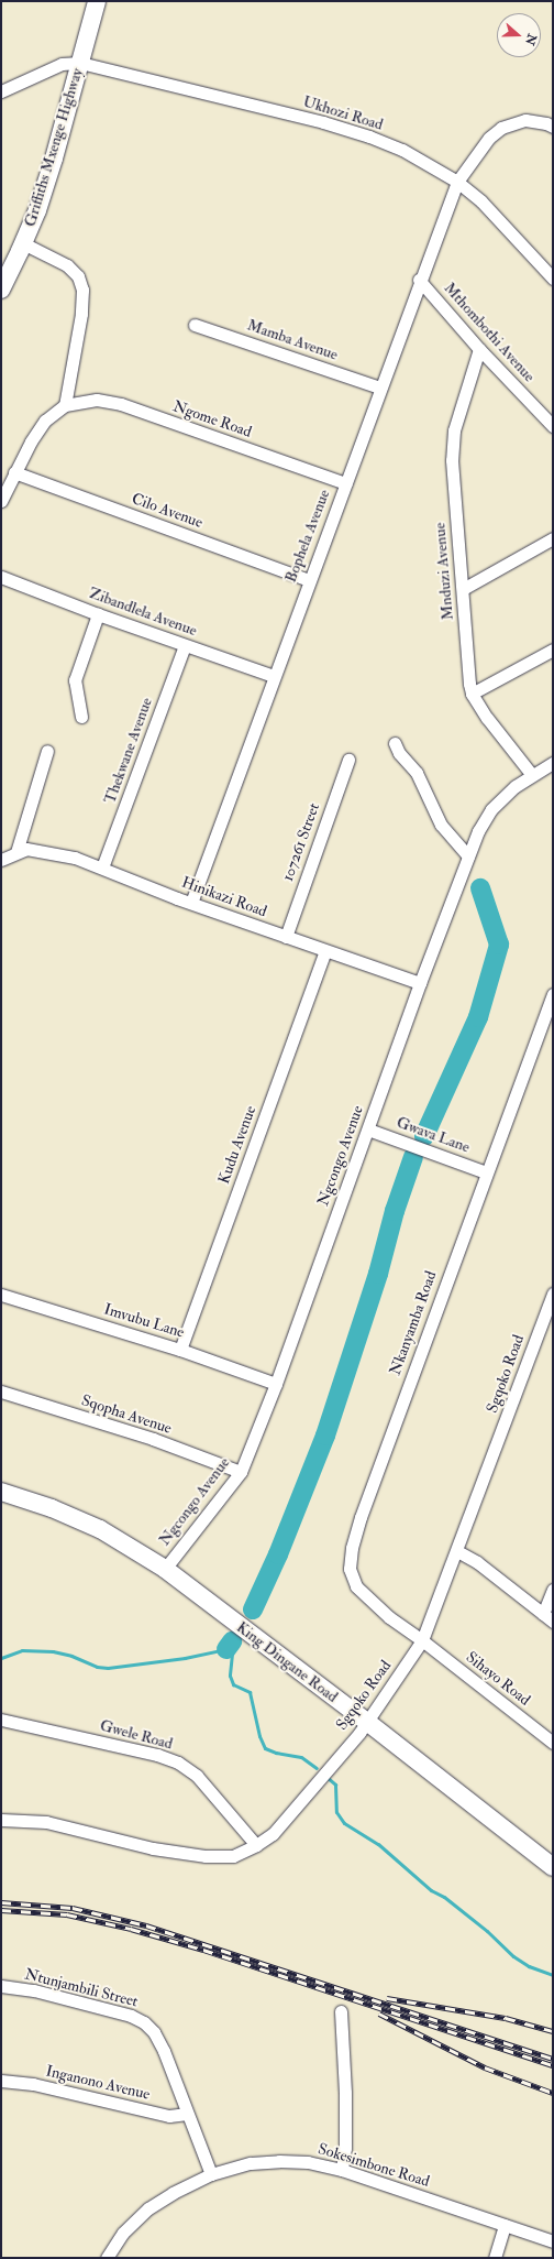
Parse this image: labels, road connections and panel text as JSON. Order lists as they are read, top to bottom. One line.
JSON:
{"streets":{"street":["Ukhozi Road","Griffiths Mxenge Highway","Mthombothi Avenue","Mamba Avenue","Ngome Road","Cilo Avenue","Bophela Avenue","Mnduzi Avenue","Zibandlela Avenue","Thekwane Avenue","107261 Street","Hinikazi Road","Gwava Lane","Kudu Avenue","Ngcongo Avenue","Imvubu Lane","Nkanyamba Road","Sgqoko Road","Sqopha Avenue","King Dingane Road","Sihayo Road","Gwele Road","Ntunjambili Street","Inganono Avenue","Sokesimbone Road"]},"crossings":[["Ukhozi Road","Griffiths Mxenge Highway"],["Ukhozi Road","Bophela Avenue"],["Mthombothi Avenue","Bophela Avenue"],["Mthombothi Avenue","Mnduzi Avenue"],["Mamba Avenue","Bophela Avenue"],["Ngome Road","Cilo Avenue"],["Ngome Road","Bophela Avenue"],["Cilo Avenue","Bophela Avenue"],["Bophela Avenue","Zibandlela Avenue"],["Bophela Avenue","Hinikazi Road"],["Mnduzi Avenue","Ngcongo Avenue"],["Zibandlela Avenue","Thekwane Avenue"],["Thekwane Avenue","Hinikazi Road"],["107261 Street","Hinikazi Road"],["Hinikazi Road","Kudu Avenue"],["Hinikazi Road","Ngcongo Avenue"],["Gwava Lane","Ngcongo Avenue"],["Gwava Lane","Nkanyamba Road"],["Kudu Avenue","Imvubu Lane"],["Ngcongo Avenue","Imvubu Lane"],["Ngcongo Avenue","Sqopha Avenue"],["Ngcongo Avenue","King Dingane Road"],["Nkanyamba Road","Sgqoko Road"],["Nkanyamba Road","Sihayo Road"],["Sgqoko Road","King Dingane Road"],["Sgqoko Road","Sihayo Road"],["Sgqoko Road","Gwele Road"],["Ntunjambili Street","Inganono Avenue"],["Ntunjambili Street","Sokesimbone Road"]],"north":"right"}
